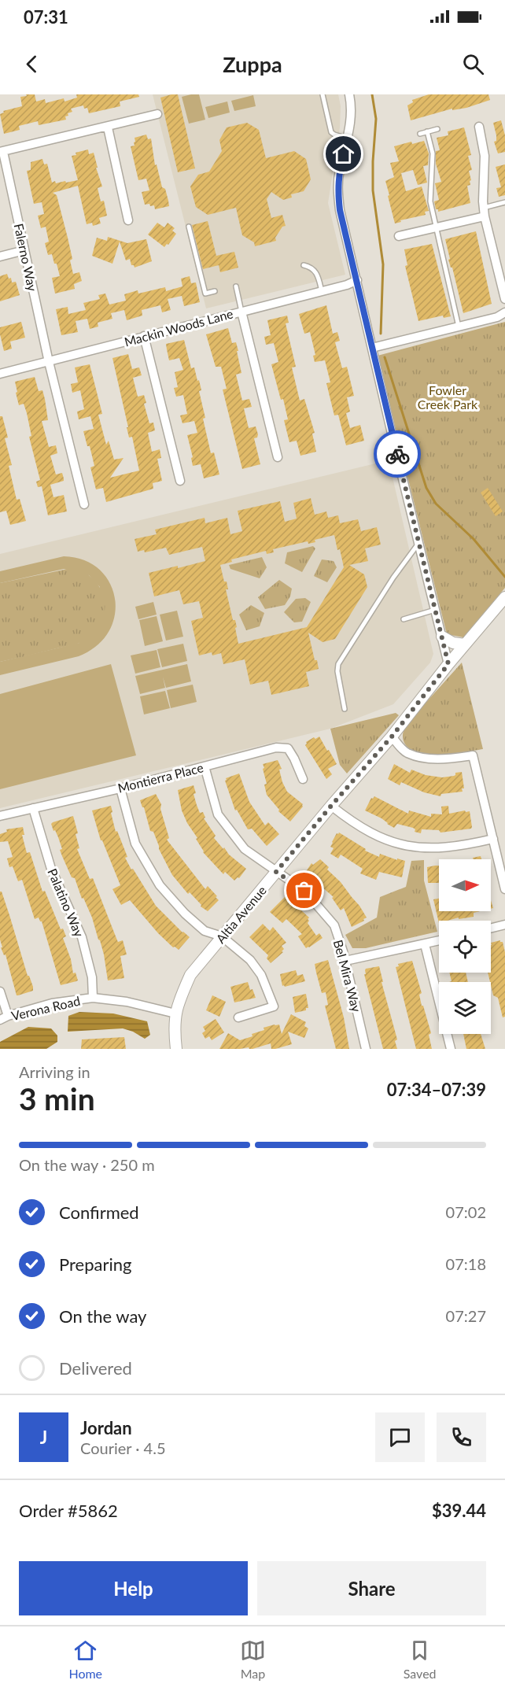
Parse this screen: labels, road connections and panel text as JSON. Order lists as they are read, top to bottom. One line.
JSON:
{"streets":{"street":["Falerno Way","Mackin Woods Lane","Montierra Place","Palatino Way","Altia Avenue","Bel Mira Way","Verona Road"]},"crossings":[["Falerno Way","Mackin Woods Lane"],["Montierra Place","Palatino Way"],["Montierra Place","Bel Mira Way"],["Palatino Way","Verona Road"],["Altia Avenue","Bel Mira Way"],["Altia Avenue","Verona Road"]],"parks":["Fowler Creek Park"],"north":"right","page":{"status":"07:31","header":"Zuppa","heading":["3 min","Arriving in","07:34–07:39"],"panel":["Jordan","Courier · 4.5","Order #5862","$39.44"],"bar":"On the way · 250 m","list":[["Confirmed","07:02"],["Preparing","07:18"],["On the way","07:27"],"Delivered"],"round":"J","buttons":["Help","Share"],"tabs":["Home","Map","Saved"]}}
